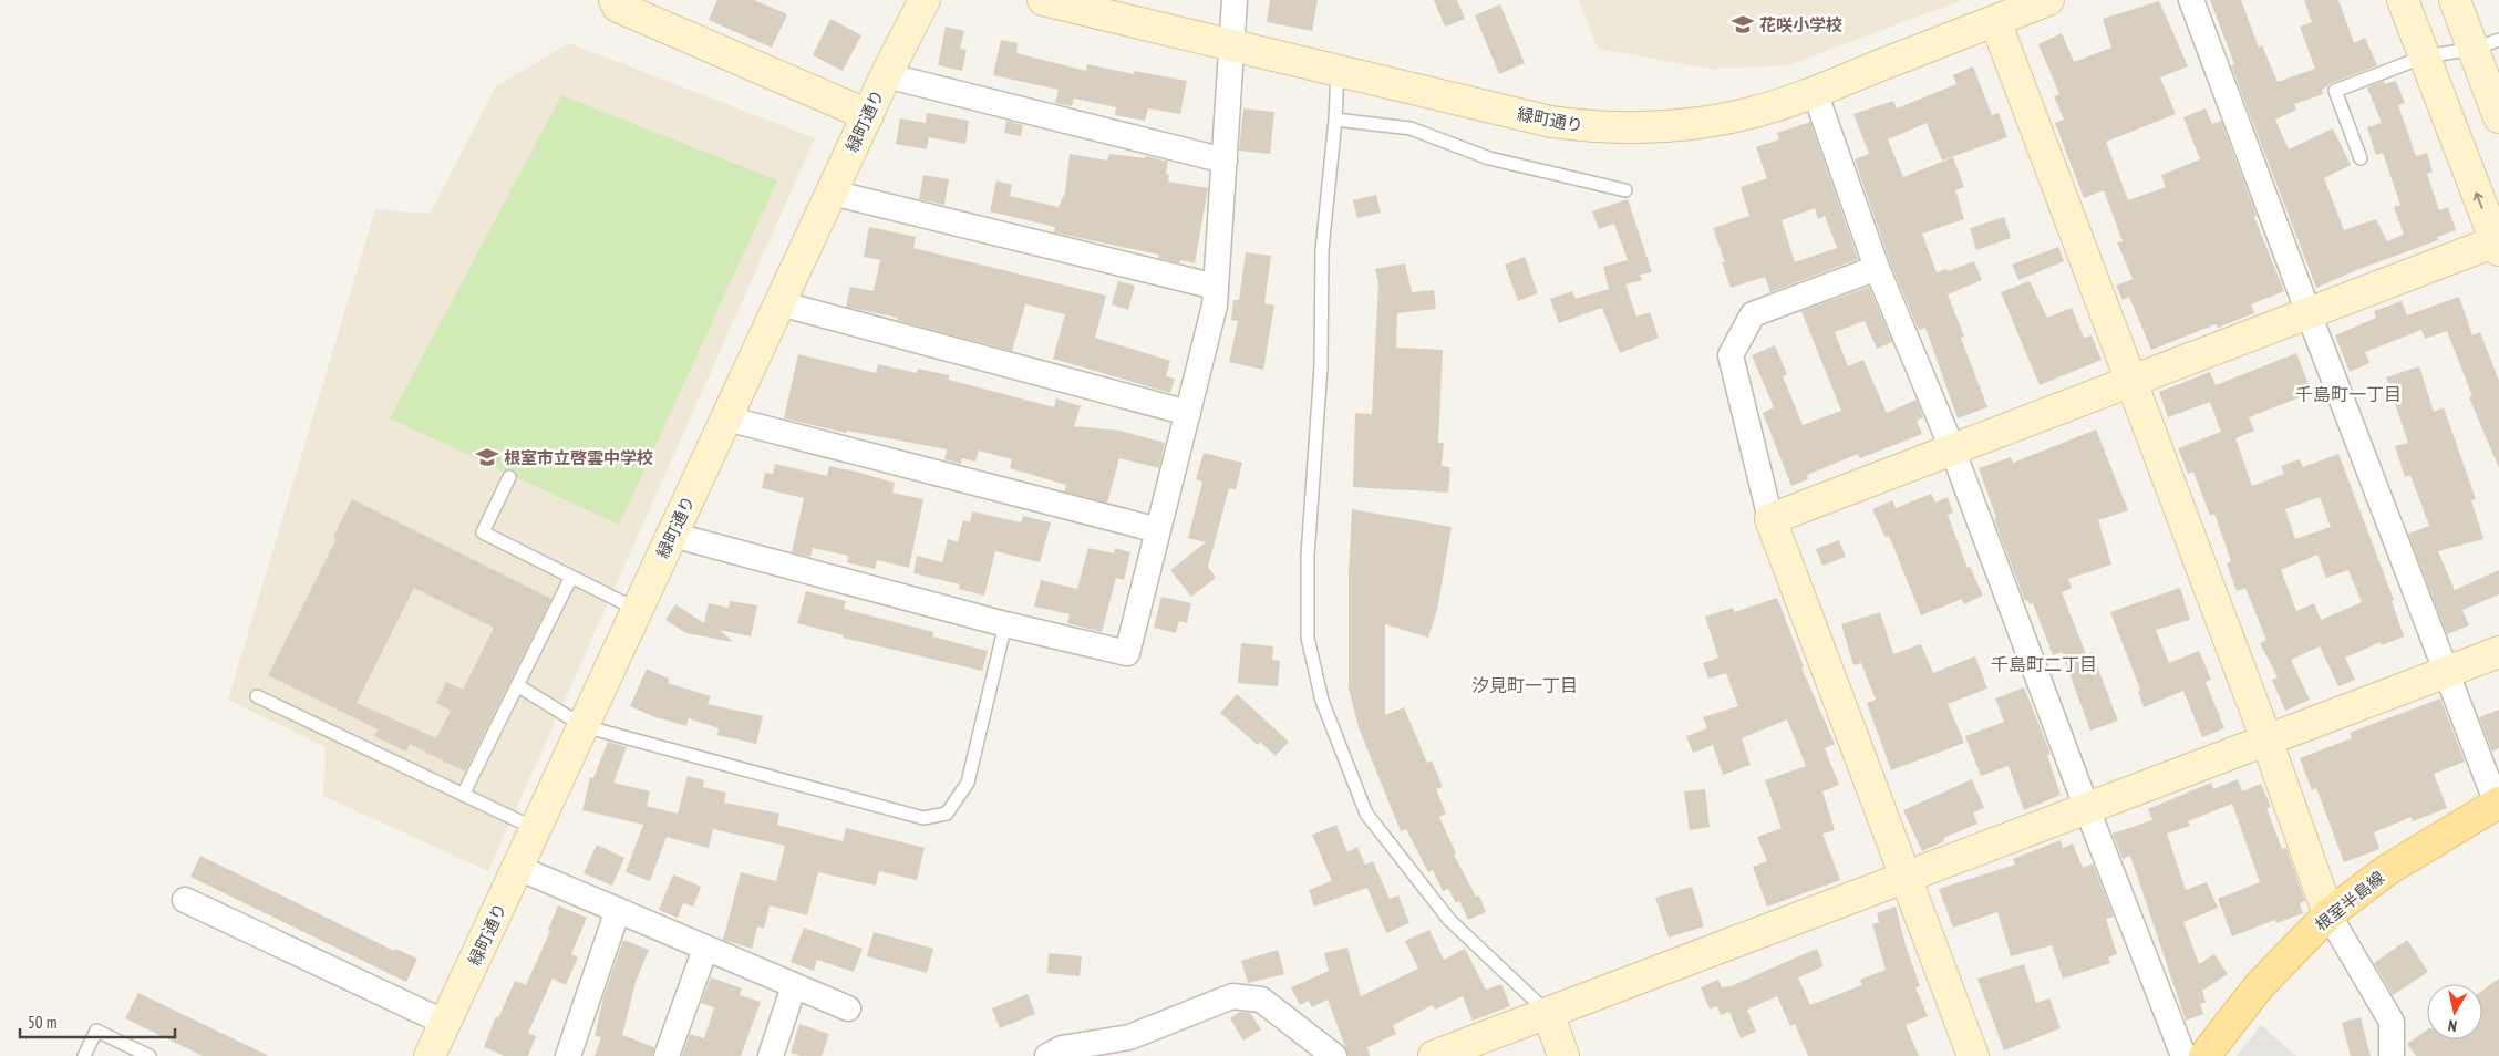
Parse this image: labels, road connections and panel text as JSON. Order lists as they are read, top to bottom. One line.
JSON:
{"streets":{"main road":["根室半島線"],"street":["緑町通り"]},"districts":["千島町一丁目","千島町二丁目","汐見町一丁目"],"places":{"school or university":["花咲小学校","根室市立啓雲中学校"]},"scale_bar":"50 m","north":"bottom"}
